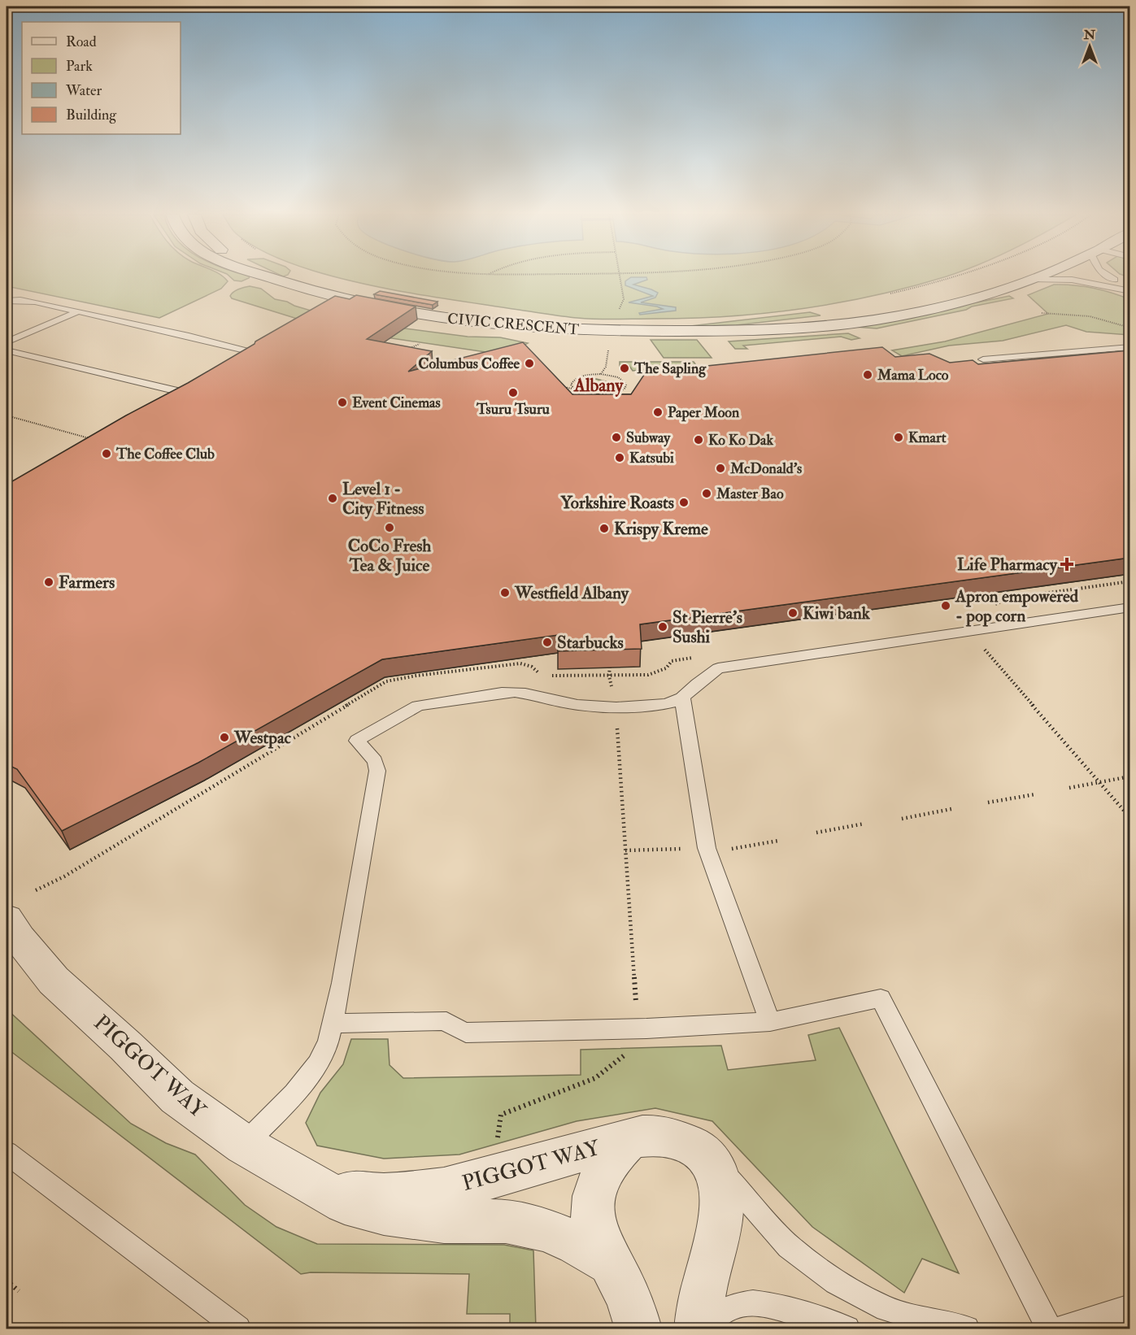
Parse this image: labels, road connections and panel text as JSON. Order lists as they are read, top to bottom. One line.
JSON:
{"streets":{"street":["CIVIC CRESCENT","PIGGOT WAY"]},"districts":["Albany"],"places":{"other":["Columbus Coffee","The Sapling","Mama Loco","Tsuru Tsuru","Event Cinemas","Paper Moon","Subway","Kmart","Ko Ko Dak","The Coffee Club","Katsubi","McDonald's","Master Bao","Level 1 - City Fitness","Yorkshire Roasts","CoCo Fresh Tea & Juice","Krispy Kreme","Farmers","Westfield Albany","Apron empowered - pop corn","Kiwi bank","St Pierre's Sushi","Starbucks","Westpac"],"health":["Life Pharmacy"]},"legend":["Road","Park","Water","Building"],"north":"top"}
